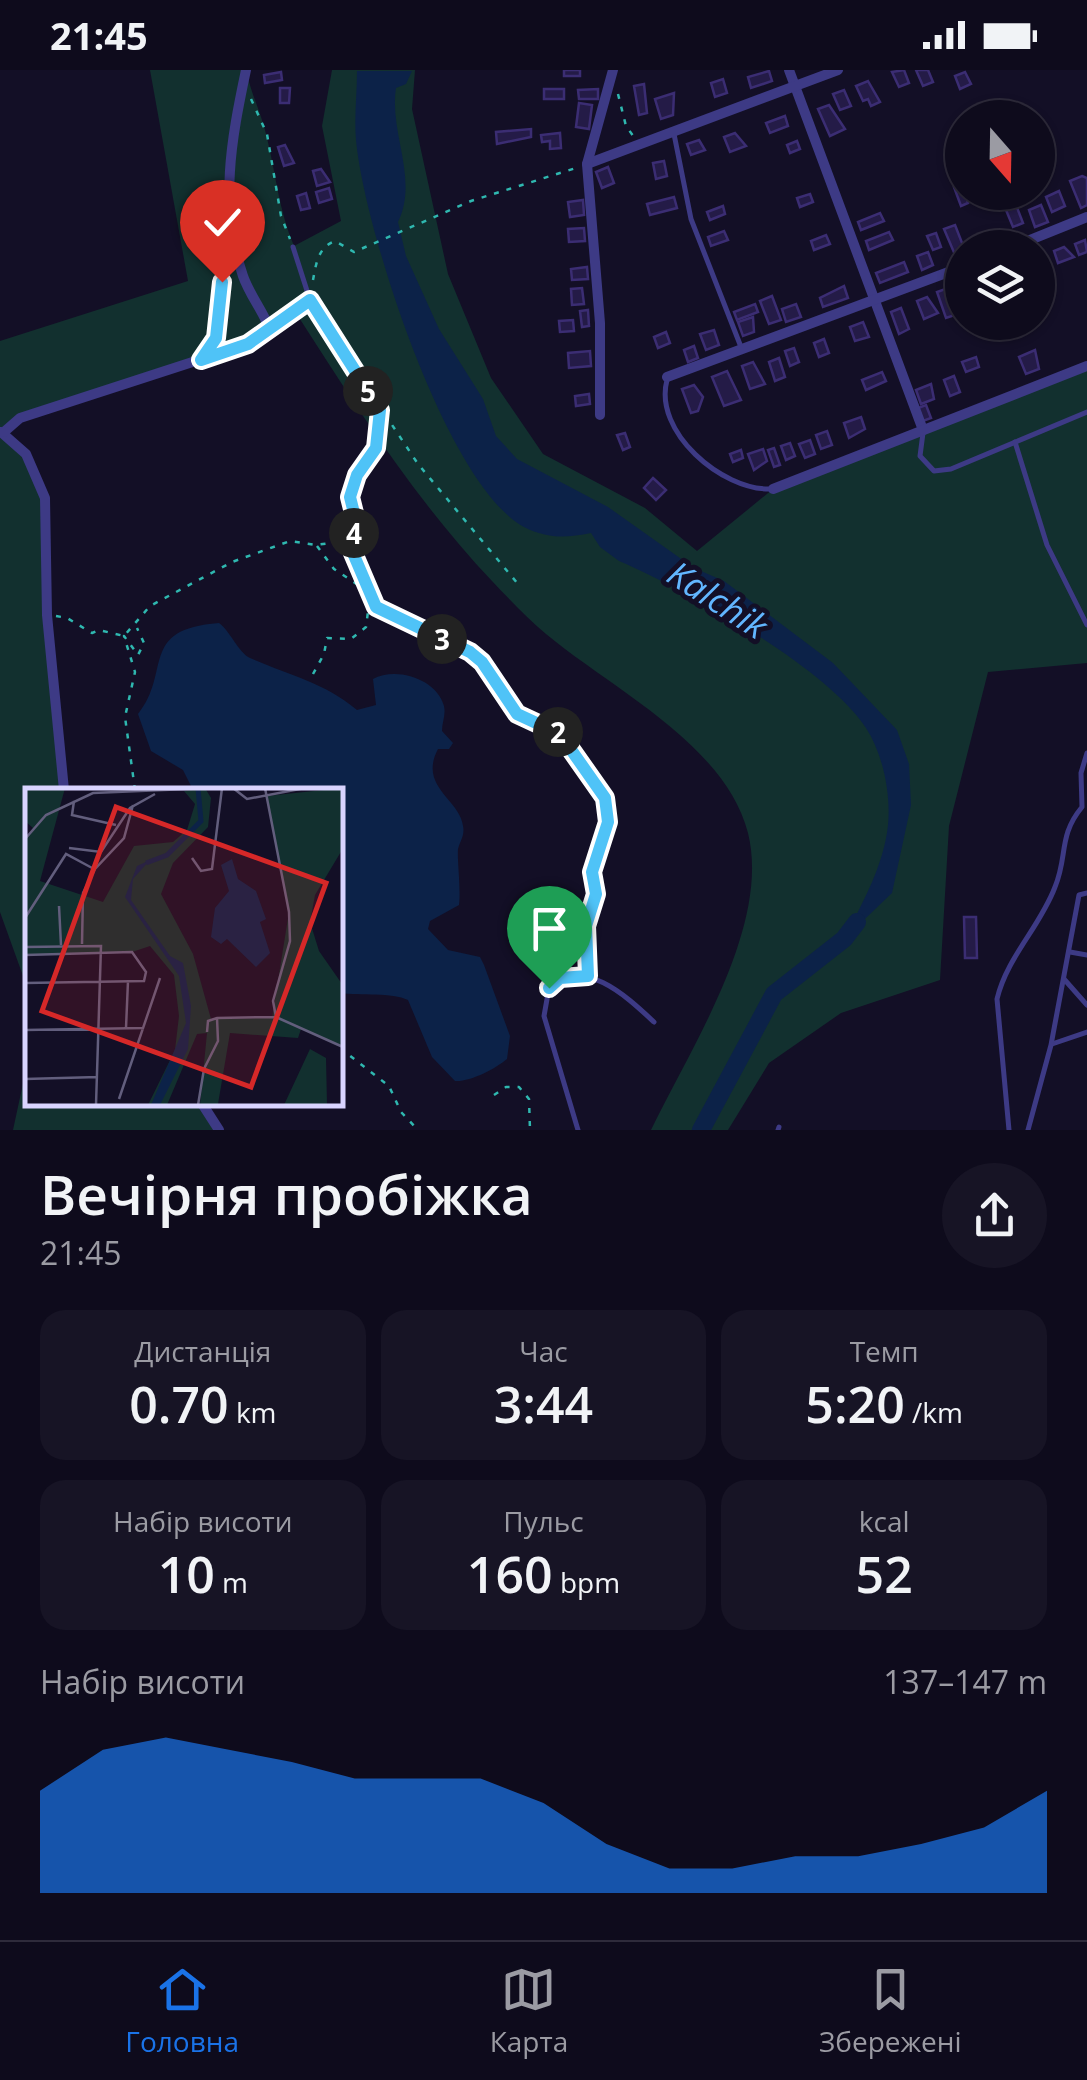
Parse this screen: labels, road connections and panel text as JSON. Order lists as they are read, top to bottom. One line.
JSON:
{"water":["Kalchik"],"north":"bottom","page":{"status":"21:45","pins":["5","4","3","2"],"heading":["Вечірня пробіжка","21:45"],"stats":[["Дистанція","0.70 km"],["Час","3:44"],["Темп","5:20 /km"],["Набір висоти","10 m"],["Пульс","160 bpm"],["kcal","52"]],"chart":["Набір висоти","137–147 m"],"tabs":["Головна","Карта","Збережені"]}}
